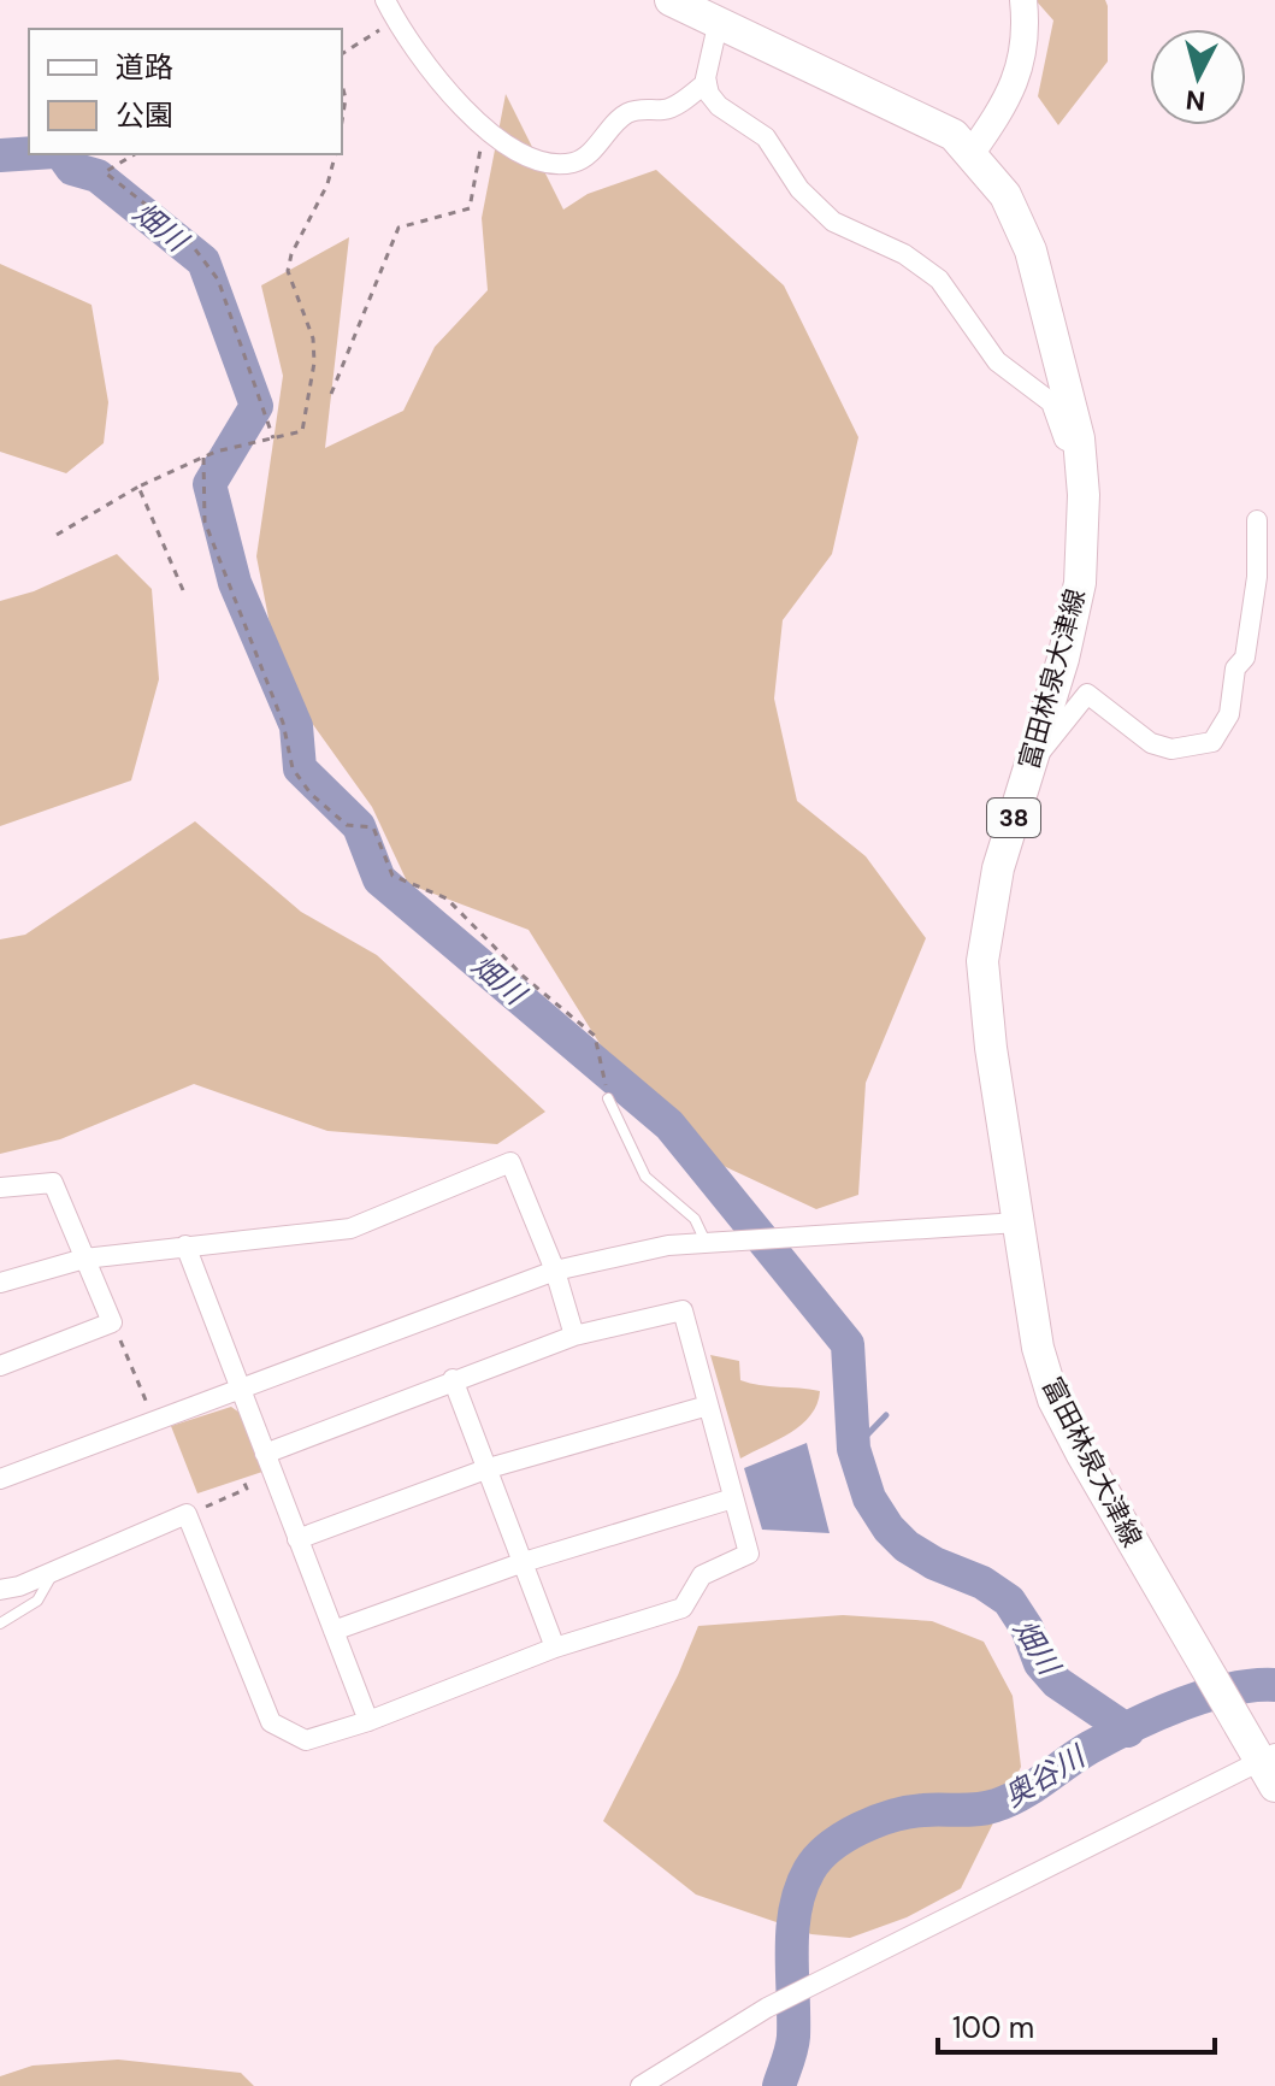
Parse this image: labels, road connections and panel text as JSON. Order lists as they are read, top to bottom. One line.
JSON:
{"streets":{"main road":["富田林泉大津線","38"]},"water":["畑川","奥谷川"],"legend":["道路","公園"],"scale_bar":"100 m","north":"bottom"}
